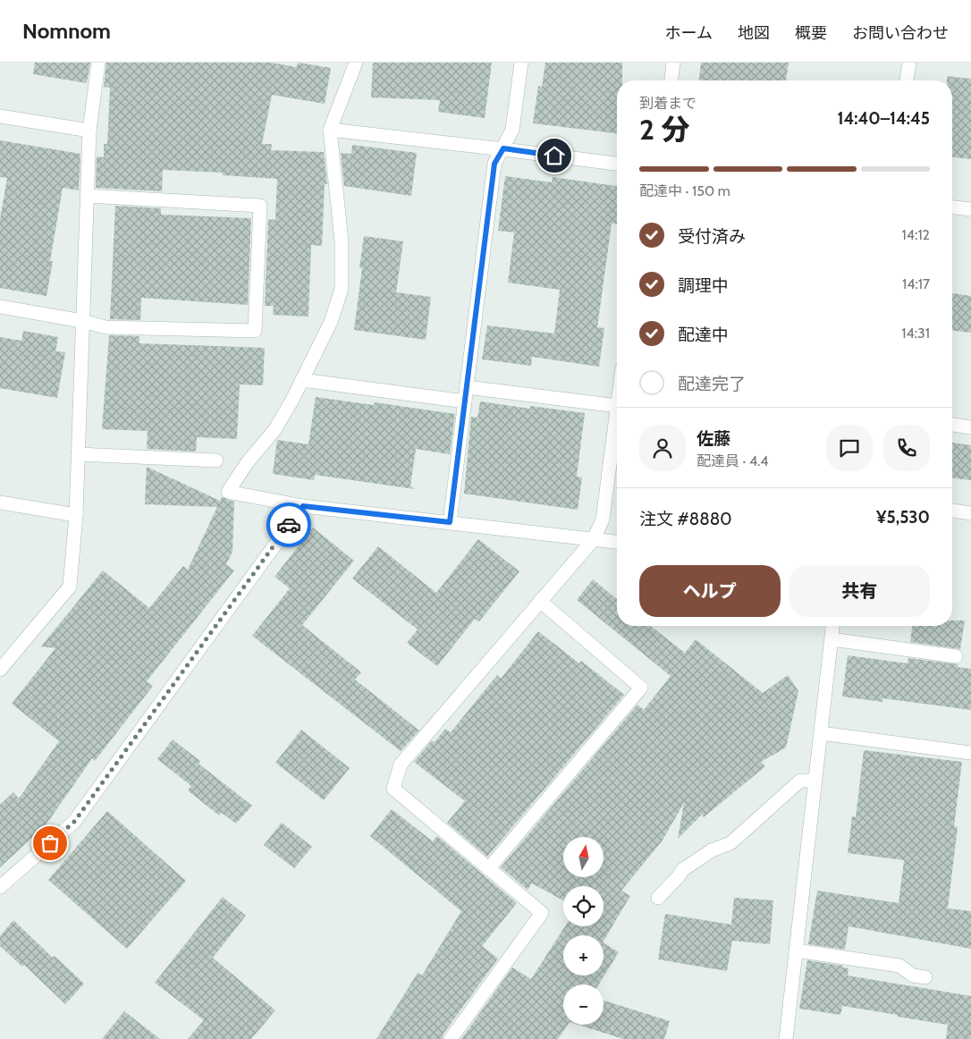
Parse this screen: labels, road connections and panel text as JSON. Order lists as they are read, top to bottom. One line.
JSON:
{"north":"top","page":{"header":"Nomnom","nav":["ホーム","地図","概要","お問い合わせ"],"heading":["2 分","到着まで","14:40–14:45"],"panel":["佐藤","配達員 · 4.4","注文 #8880","¥5,530"],"bar":"配達中 · 150 m","list":[["受付済み","14:12"],["調理中","14:17"],["配達中","14:31"],"配達完了"],"buttons":["ヘルプ","共有"],"map_buttons":["+","−"]}}
